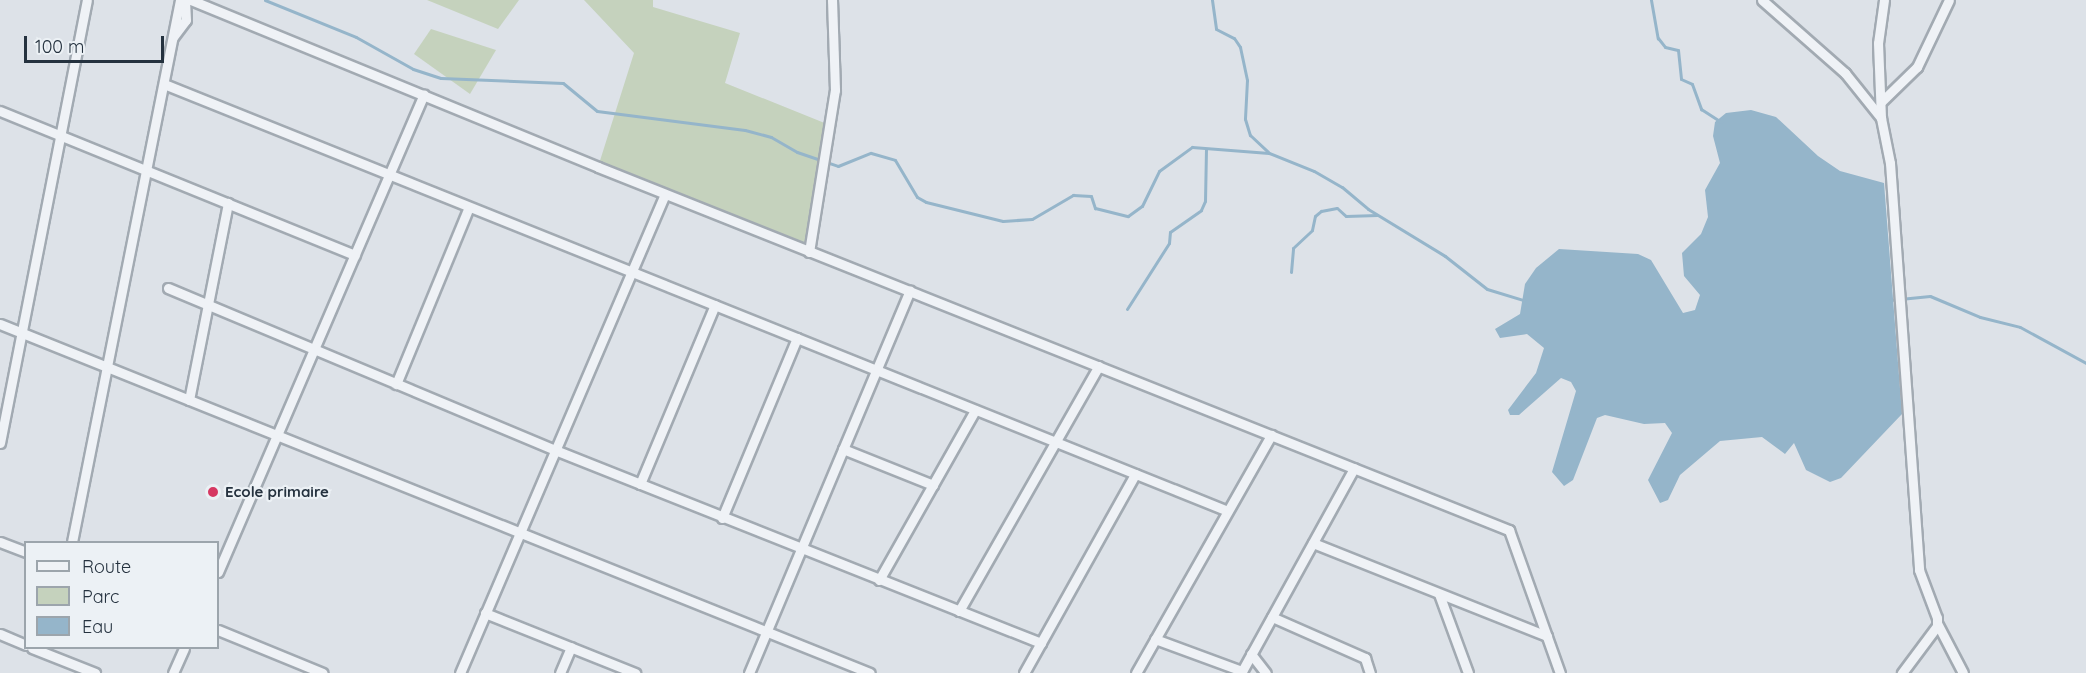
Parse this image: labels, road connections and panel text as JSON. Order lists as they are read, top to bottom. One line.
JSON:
{"places":["Ecole primaire"],"legend":["Route","Parc","Eau"],"scale_bar":"100 m"}
